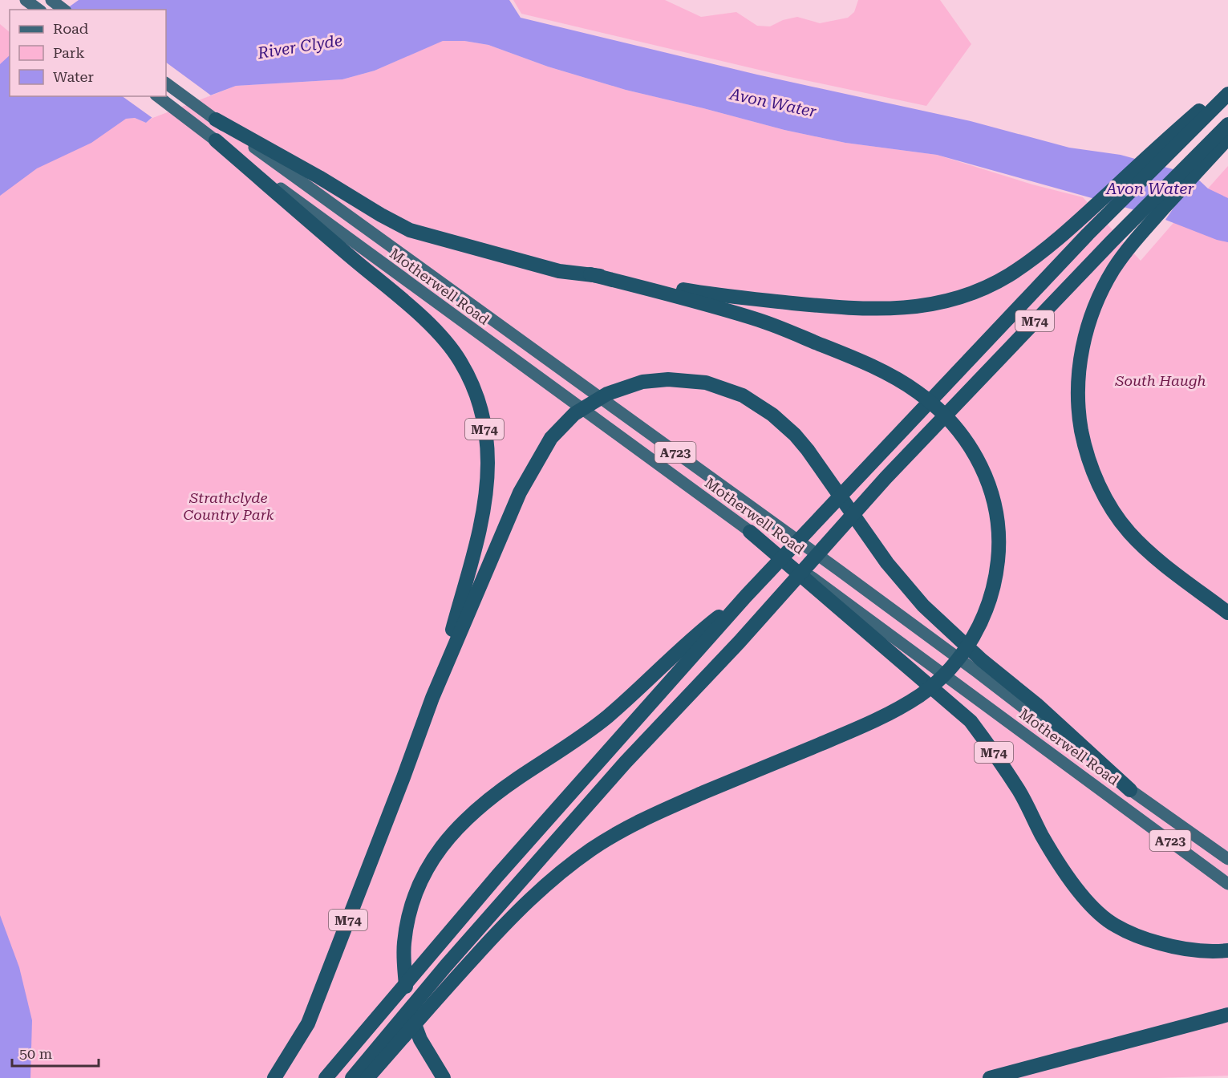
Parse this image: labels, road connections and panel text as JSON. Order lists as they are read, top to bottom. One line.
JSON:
{"streets":{"highway":["M74"],"main road":["Motherwell Road","A723"]},"crossings":[["Motherwell Road","M74"],["Motherwell Road","A723"]],"water":["River Clyde","Avon Water"],"parks":["South Haugh","Strathclyde Country Park"],"legend":["Road","Park","Water"],"scale_bar":"50 m"}
